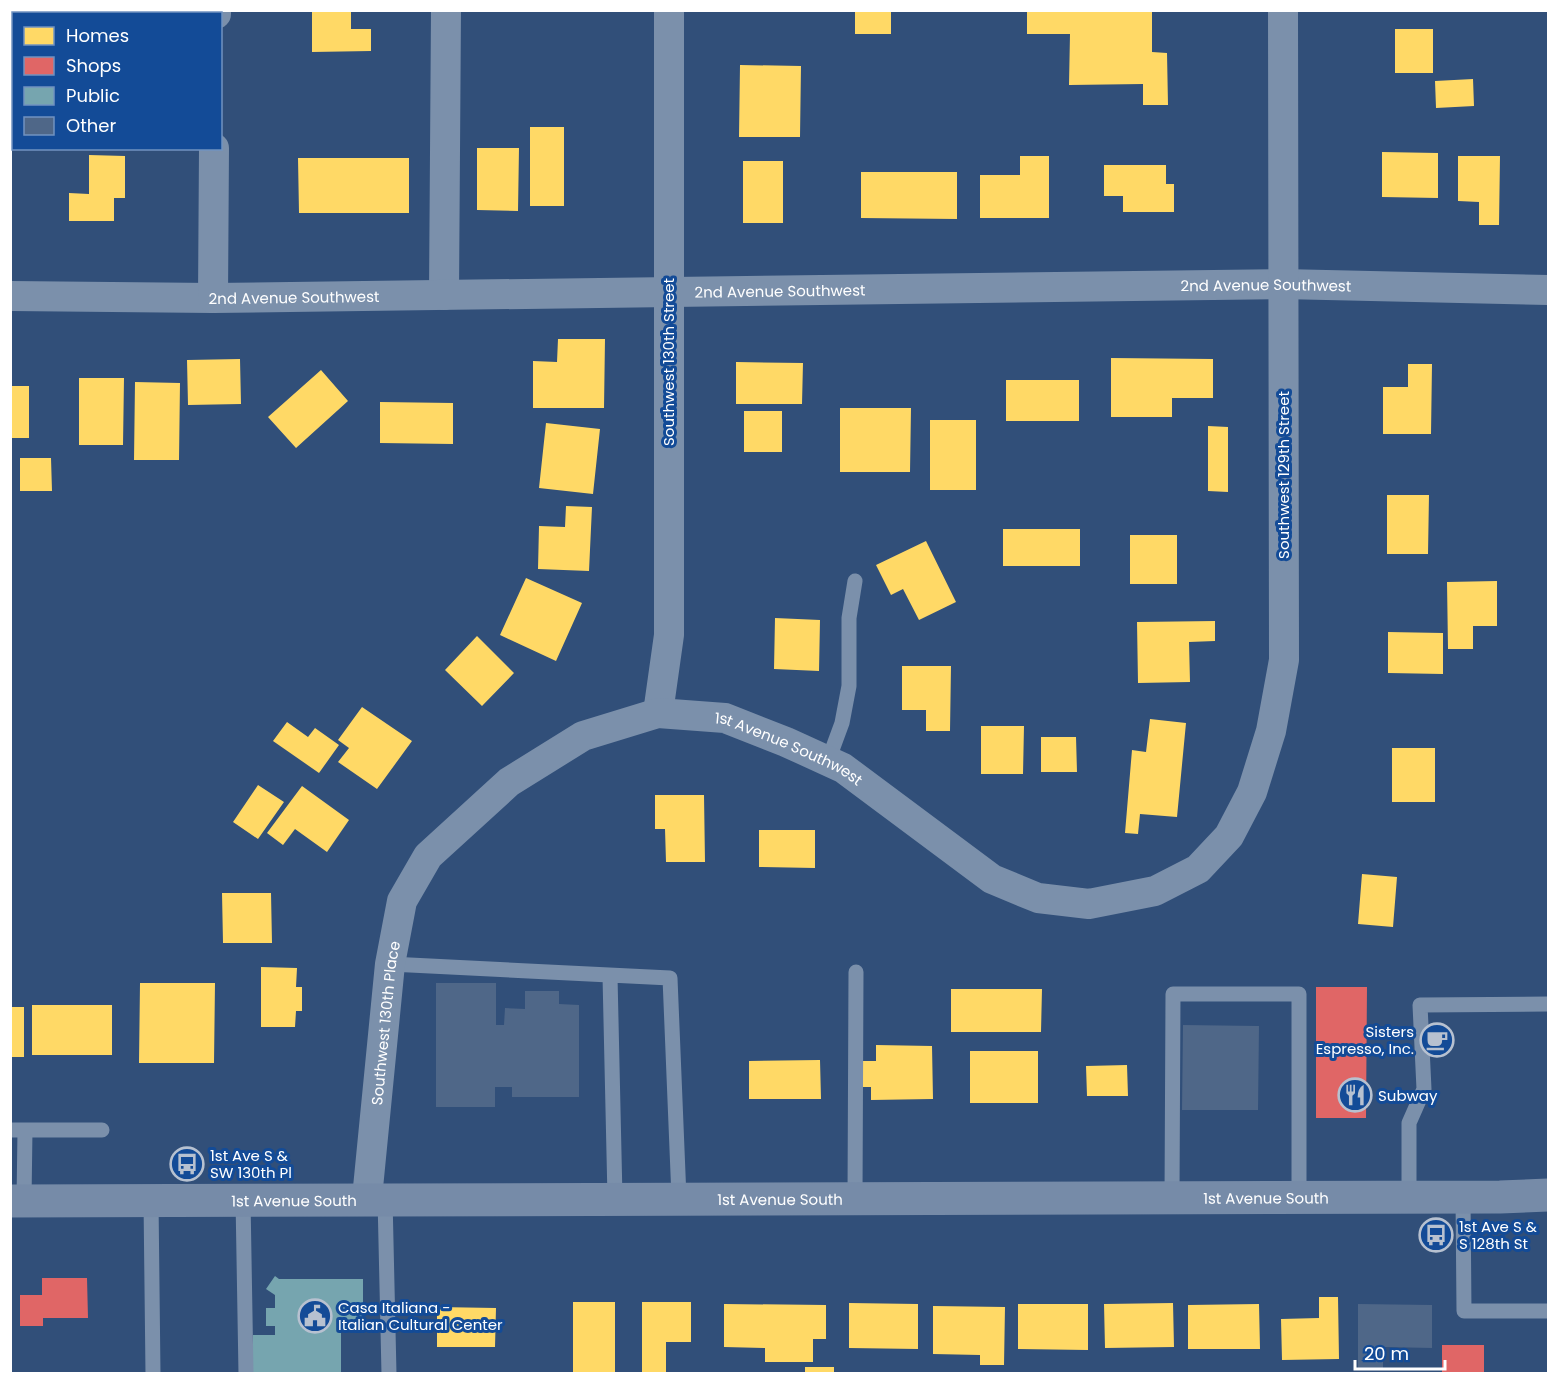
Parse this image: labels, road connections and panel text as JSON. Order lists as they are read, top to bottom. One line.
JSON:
{"streets":{"main road":["1st Avenue South"],"street":["2nd Avenue Southwest","Southwest 130th Street","Southwest 129th Street","1st Avenue Southwest","Southwest 130th Place"]},"crossings":[["2nd Avenue Southwest","Southwest 130th Street"],["2nd Avenue Southwest","Southwest 129th Street"],["Southwest 130th Street","1st Avenue Southwest"],["Southwest 129th Street","1st Avenue Southwest"],["1st Avenue Southwest","Southwest 130th Place"],["Southwest 130th Place","1st Avenue South"]],"places":{"cafe":["Sisters Espresso, Inc."],"restaurant":["Subway"],"bus stop":["1st Ave S & SW 130th Pl","1st Ave S & S 128th St"],"public building":["Casa Italiana - Italian Cultural Center"]},"legend":["Homes","Shops","Public","Other"],"scale_bar":"20 m"}
